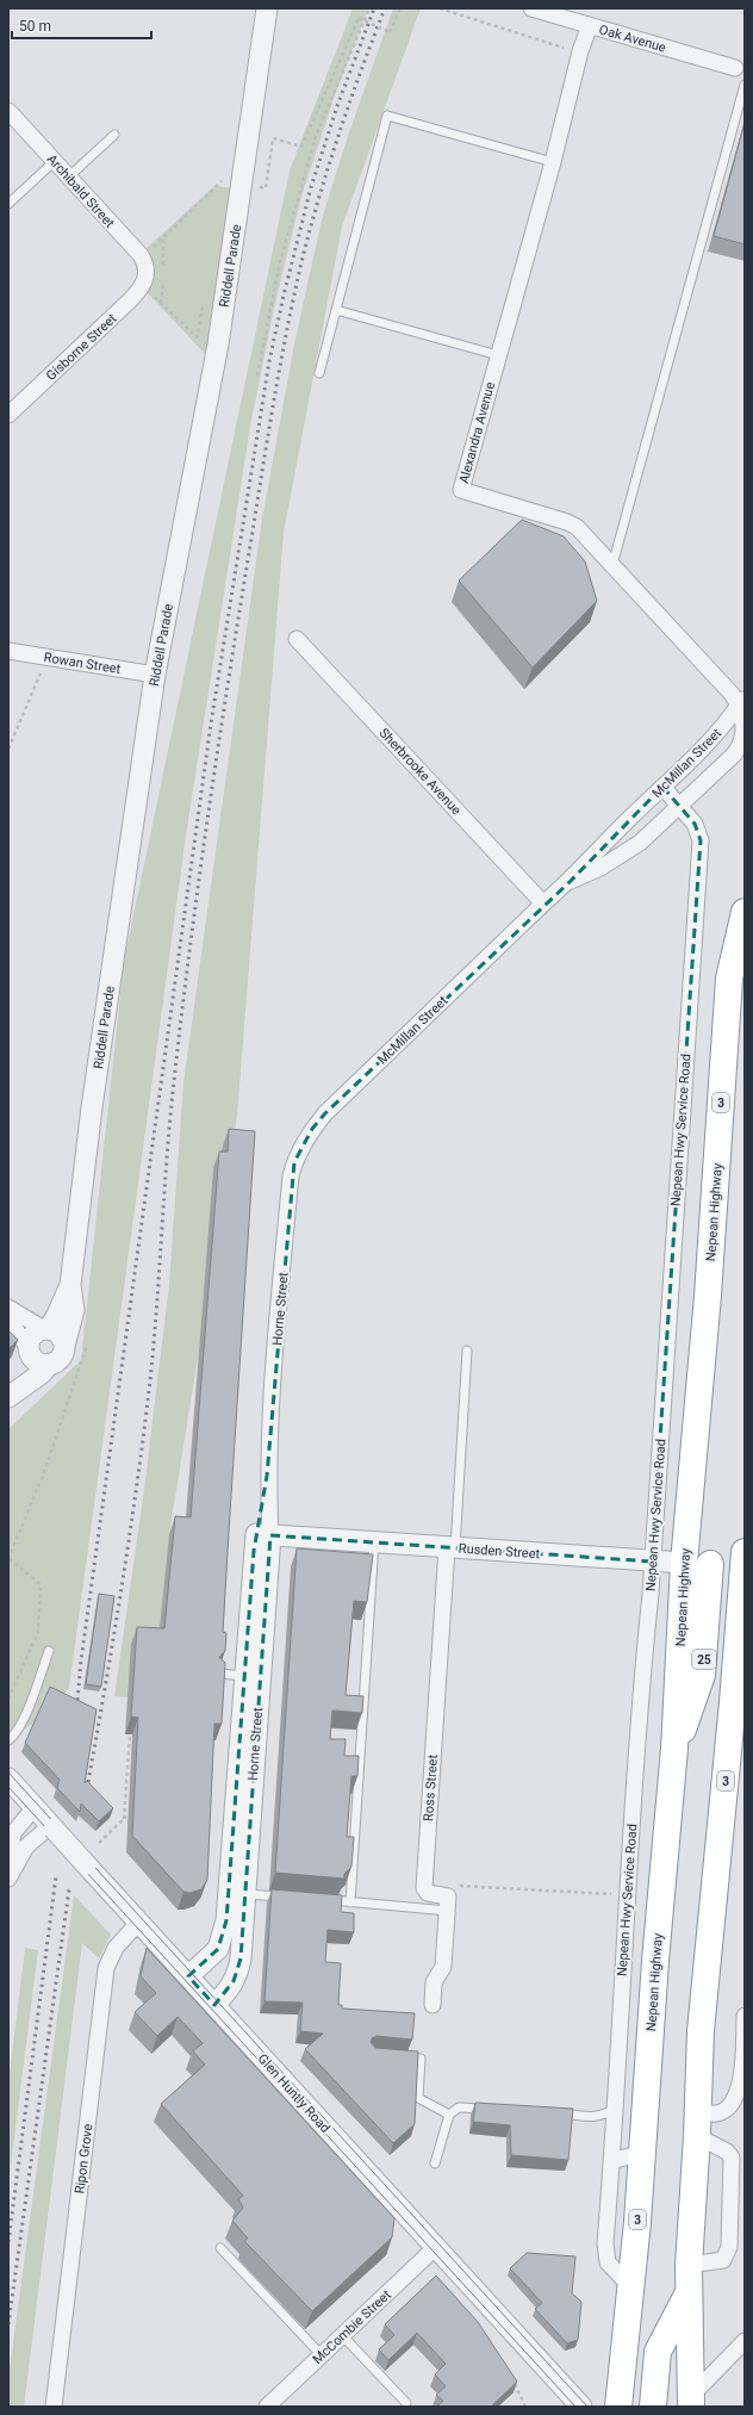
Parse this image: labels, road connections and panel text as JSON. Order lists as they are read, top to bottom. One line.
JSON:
{"streets":{"highway":["3","Nepean Highway","Rusden Street","25"],"street":["Oak Avenue","Archibald Street","Riddell Parade","Gisborne Street","Alexandra Avenue","Rowan Street","McMillan Street","Sherbrooke Avenue","Nepean Hwy Service Road","Horne Street","Ross Street","Glen Huntly Road","Ripon Grove","McCombie Street"]},"crossings":[["Oak Avenue","Alexandra Avenue"],["Archibald Street","Gisborne Street"],["Riddell Parade","Rowan Street"],["Alexandra Avenue","McMillan Street"],["McMillan Street","Sherbrooke Avenue"],["McMillan Street","Nepean Hwy Service Road"],["McMillan Street","Horne Street"],["3","Rusden Street"],["Nepean Hwy Service Road","Nepean Highway"],["Nepean Hwy Service Road","Rusden Street"],["Nepean Highway","Rusden Street"],["Nepean Highway","25"],["Horne Street","Rusden Street"],["Horne Street","Glen Huntly Road"],["Rusden Street","25"],["Rusden Street","Ross Street"],["Glen Huntly Road","Ripon Grove"],["Glen Huntly Road","McCombie Street"]],"scale_bar":"50 m"}
